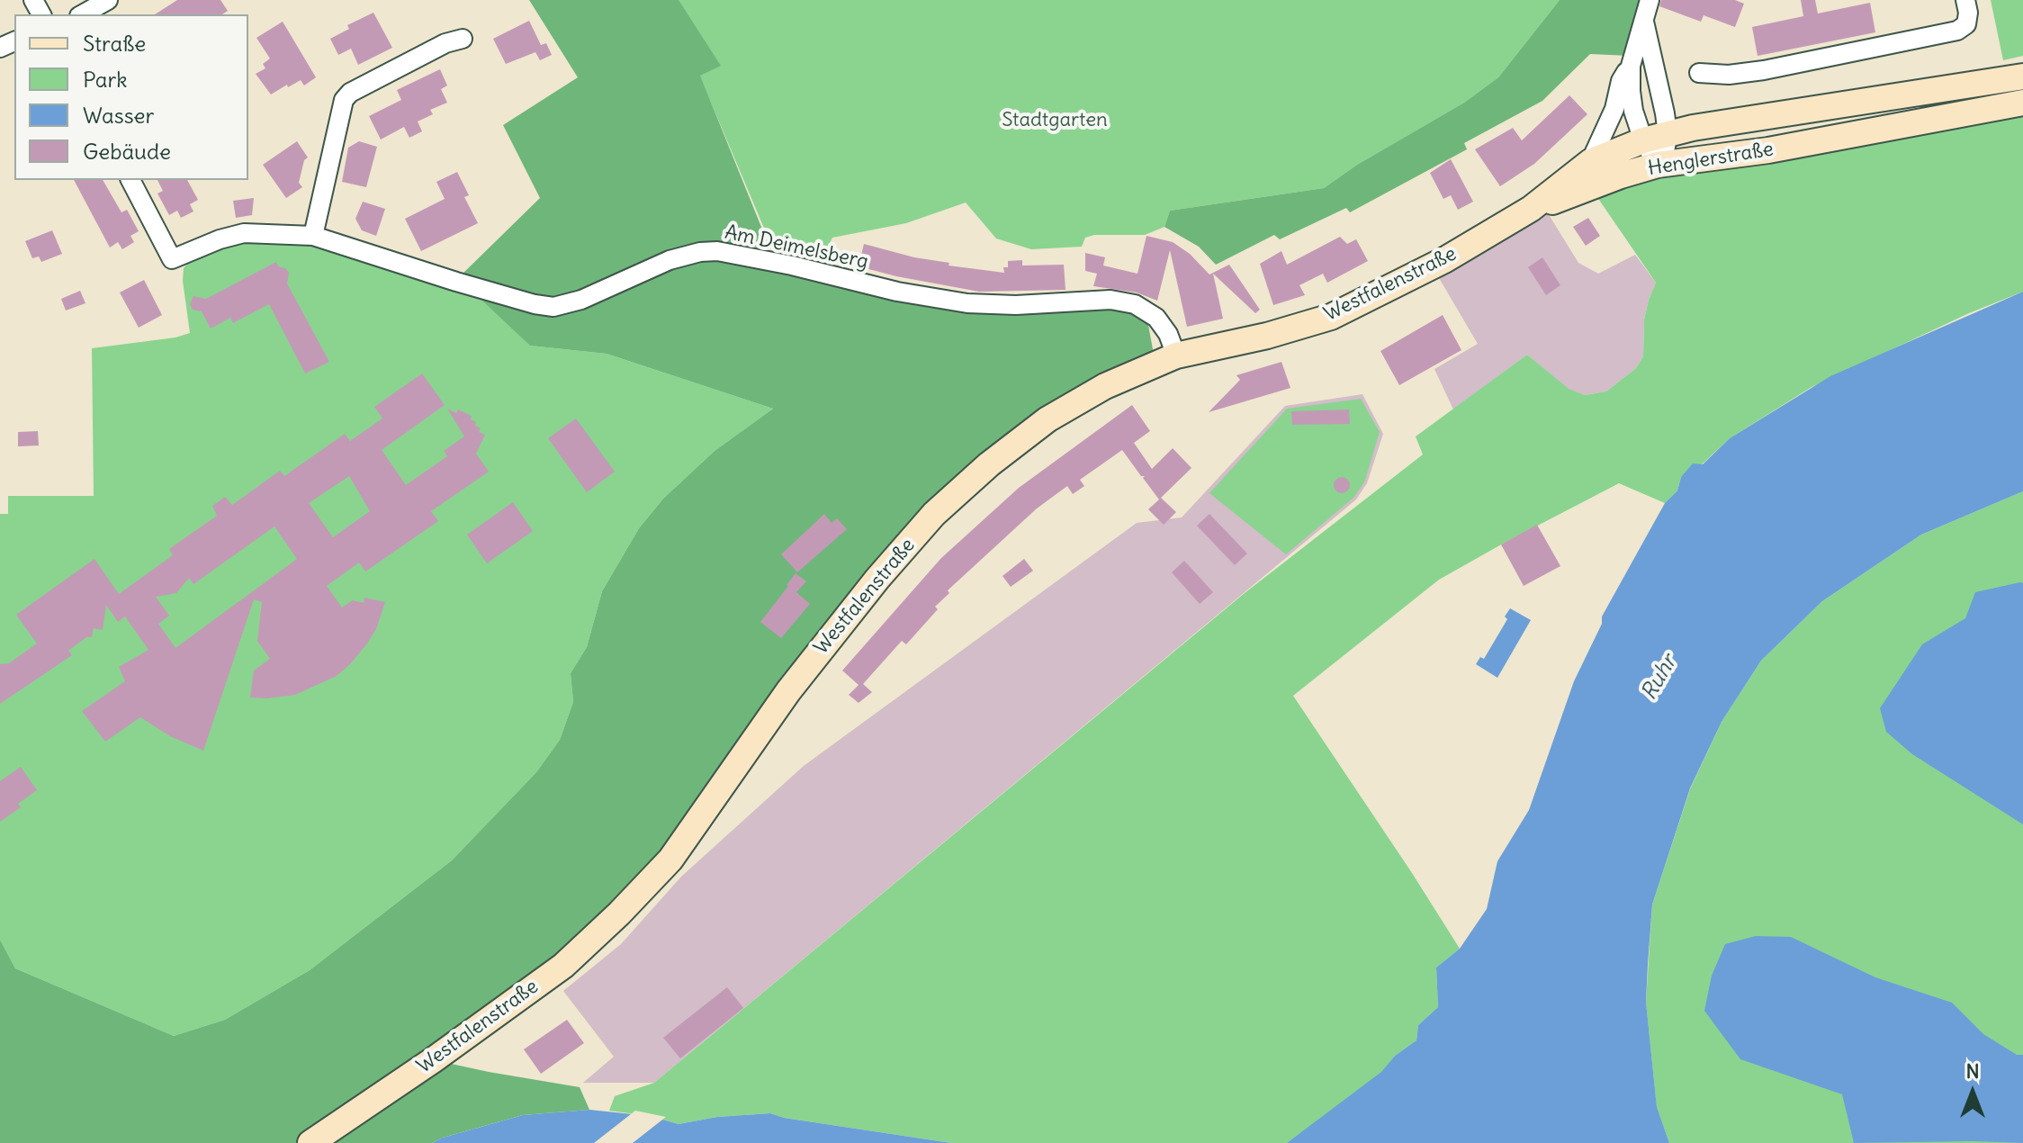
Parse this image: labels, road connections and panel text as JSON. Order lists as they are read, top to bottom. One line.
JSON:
{"streets":{"main road":["Henglerstraße","Westfalenstraße"],"street":["Am Deimelsberg"]},"crossings":[["Henglerstraße","Westfalenstraße"],["Am Deimelsberg","Westfalenstraße"]],"water":["Ruhr"],"parks":["Stadtgarten"],"legend":["Straße","Park","Wasser","Gebäude"],"north":"top"}
